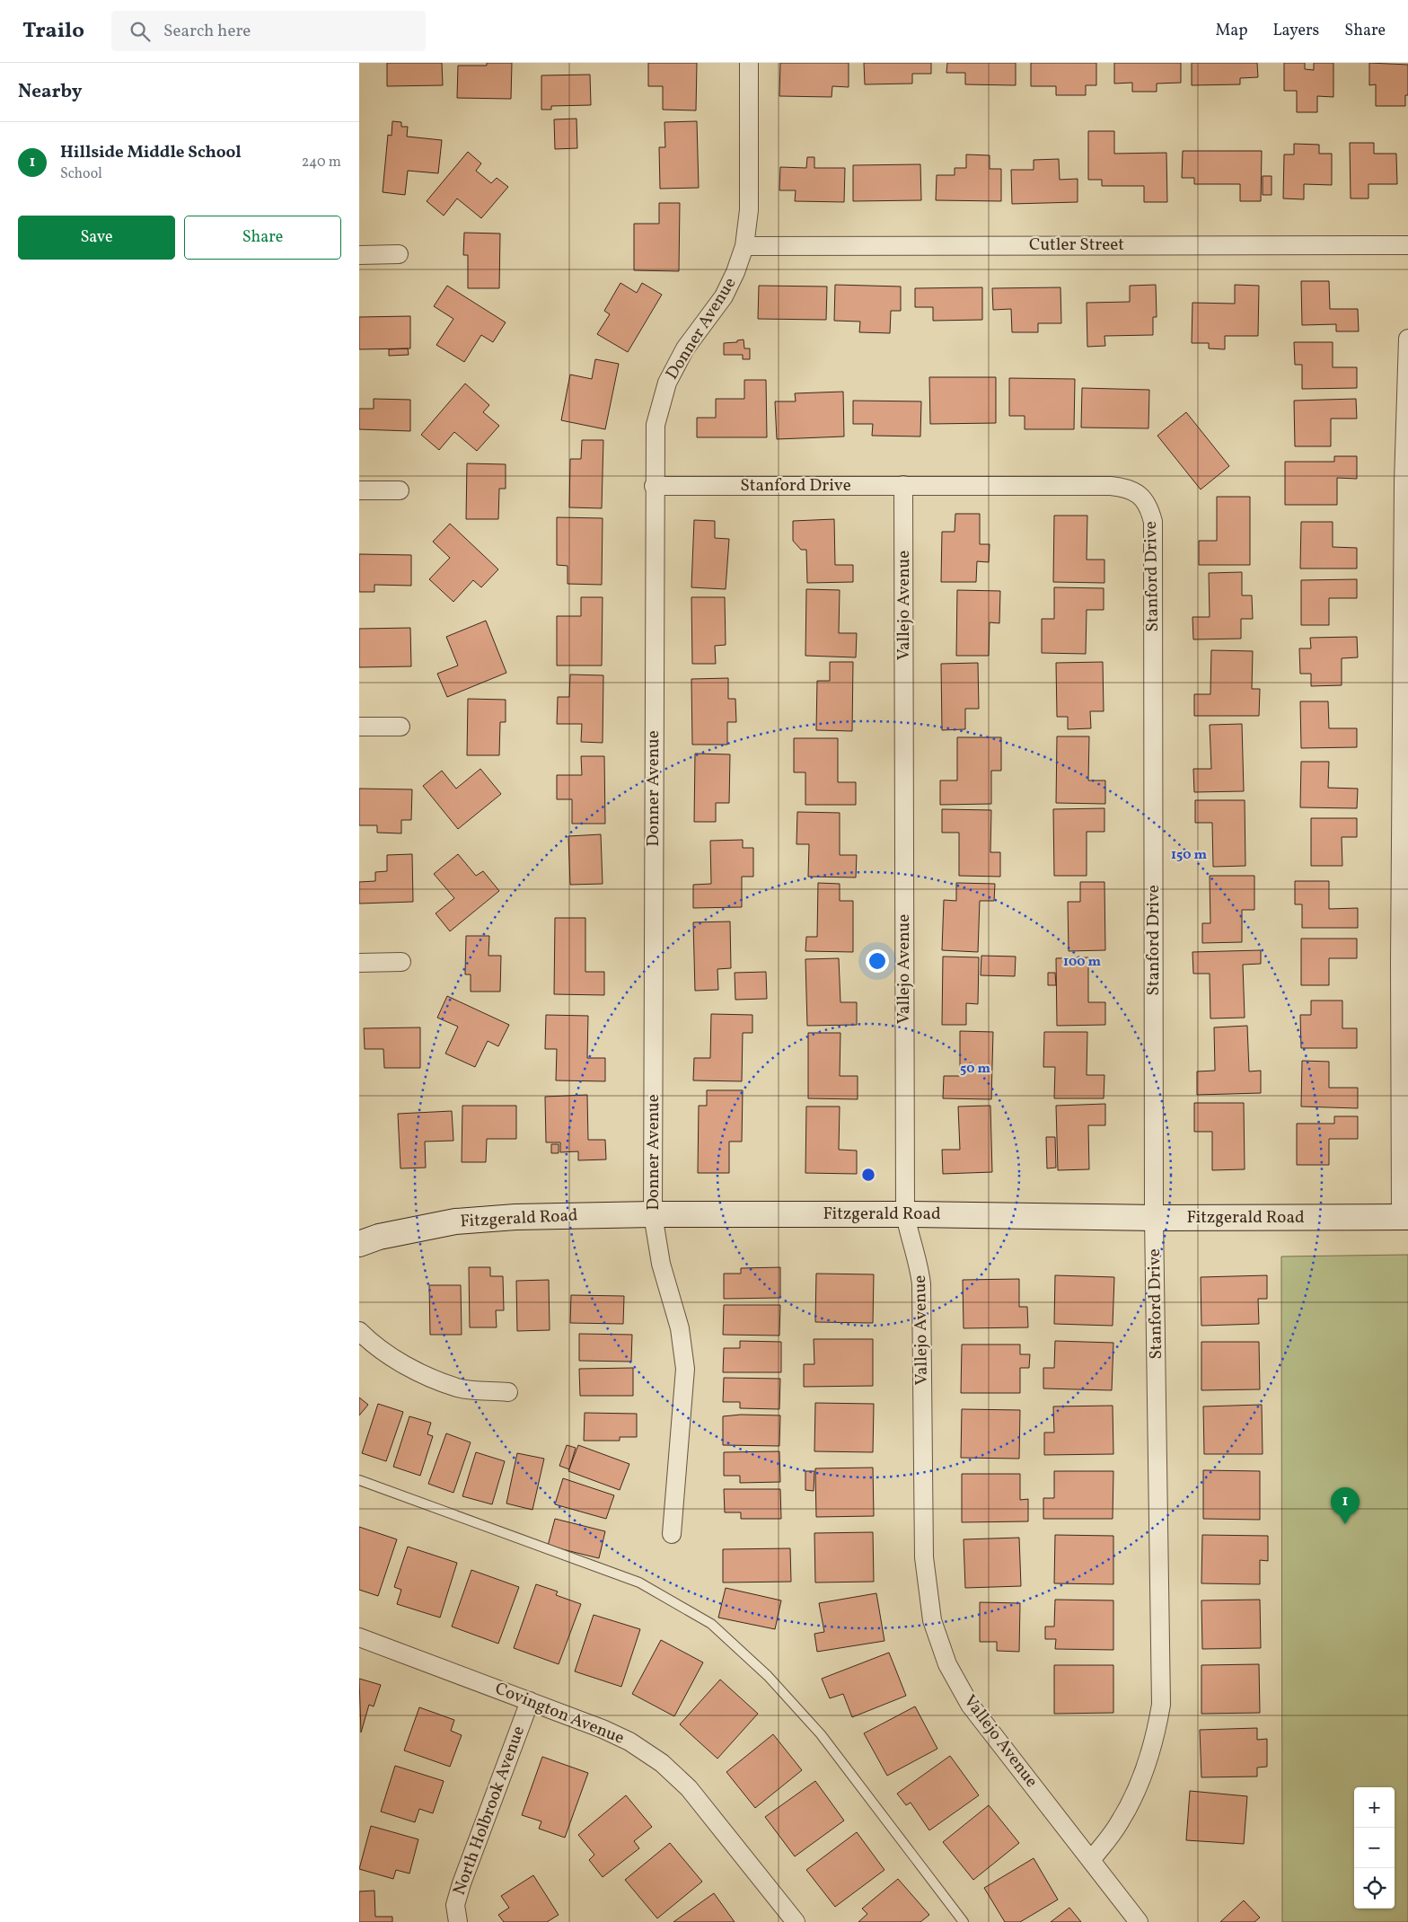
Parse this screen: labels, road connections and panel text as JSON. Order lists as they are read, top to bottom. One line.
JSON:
{"streets":{"main road":["Fitzgerald Road"],"street":["Cutler Street","Donner Avenue","Stanford Drive","Vallejo Avenue","Covington Avenue","North Holbrook Avenue"]},"crossings":[["Cutler Street","Donner Avenue"],["Donner Avenue","Stanford Drive"],["Donner Avenue","Fitzgerald Road"],["Stanford Drive","Vallejo Avenue"],["Stanford Drive","Fitzgerald Road"],["Vallejo Avenue","Fitzgerald Road"],["Covington Avenue","North Holbrook Avenue"]],"page":{"header":"Trailo","search":"Search here","nav":["Map","Layers","Share"],"heading":"Nearby","list":[{"mark":"1","name":"Hillside Middle School","note":"School","value":"240 m"}],"buttons":["Save","Share"],"pins":"1","map_buttons":["+","−"]},"rings":["150 m","100 m","50 m"]}
